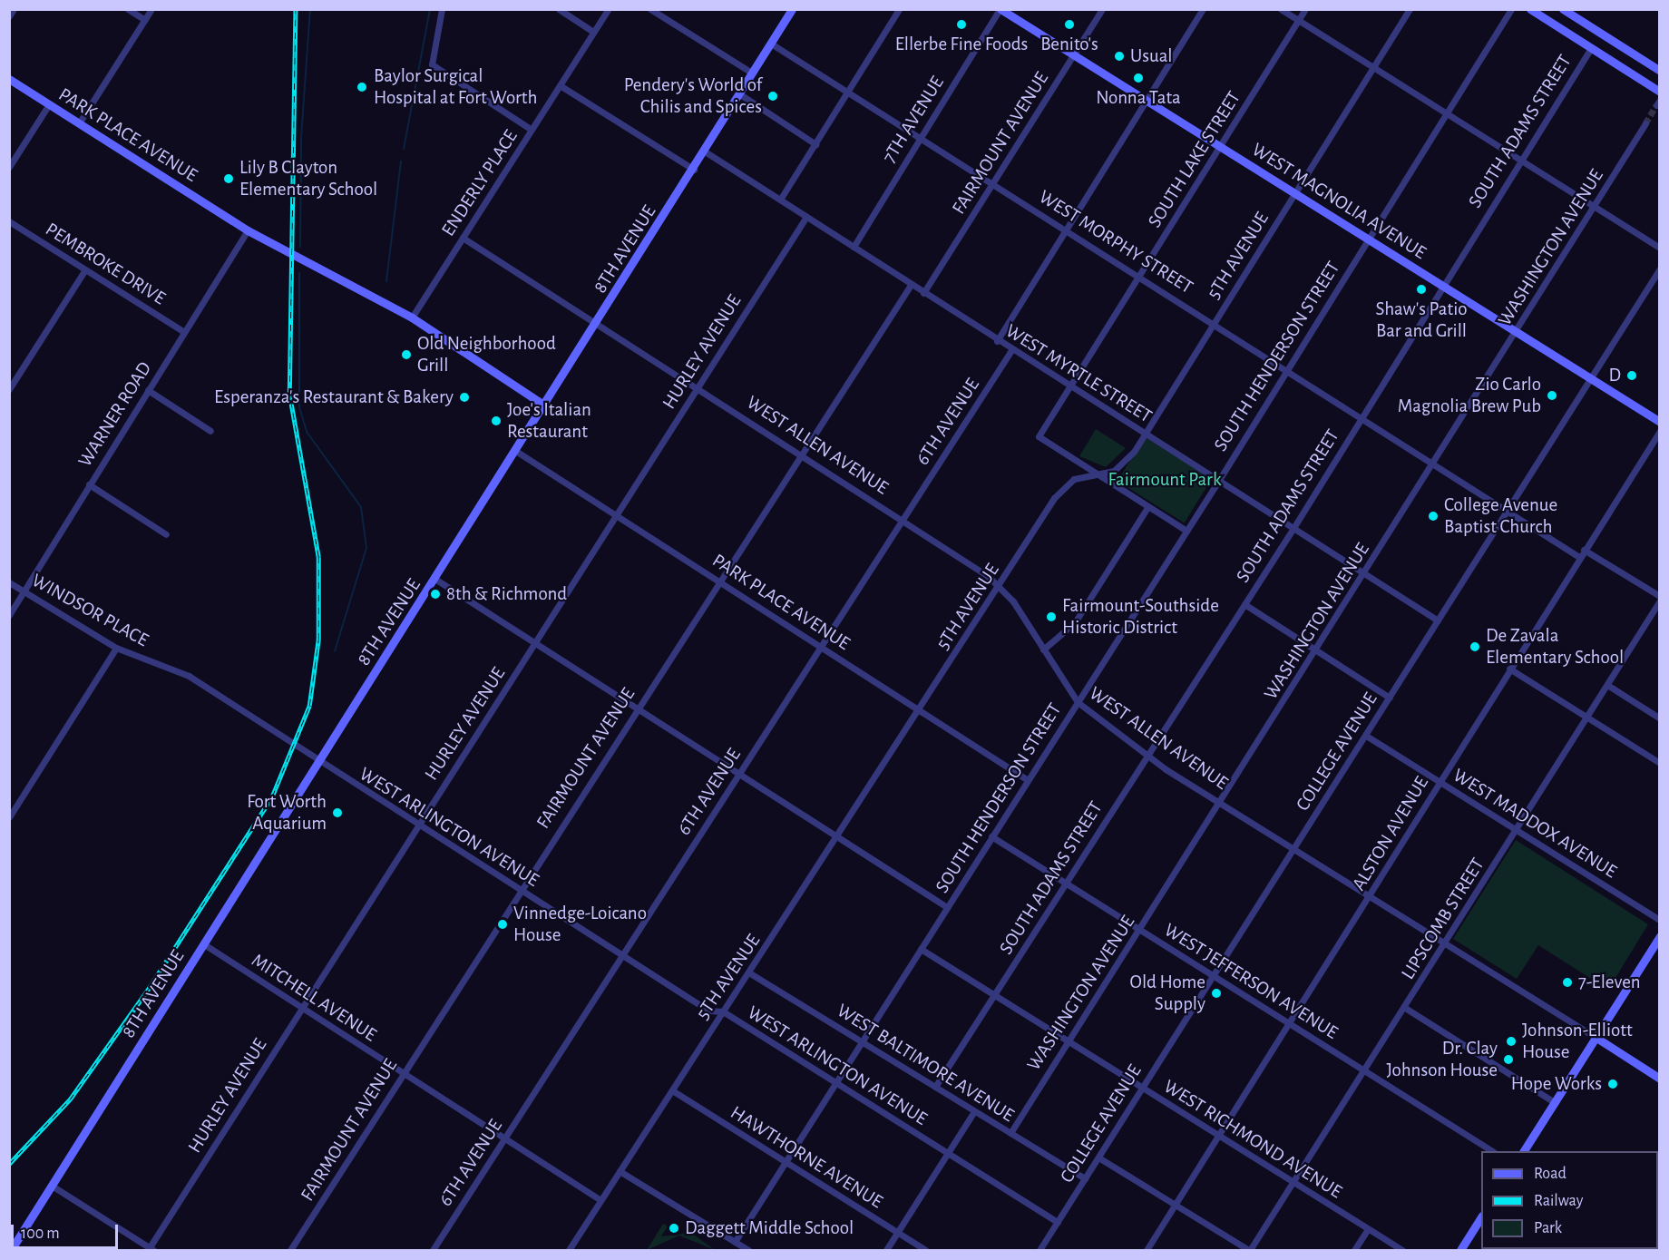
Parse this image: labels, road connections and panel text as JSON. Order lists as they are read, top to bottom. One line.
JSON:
{"streets":{"main road":["PARK PLACE AVENUE","WEST MAGNOLIA AVENUE","8TH AVENUE","WEST ALLEN AVENUE"],"street":["7TH AVENUE","SOUTH ADAMS STREET","FAIRMOUNT AVENUE","SOUTH LAKE STREET","ENDERLY PLACE","WEST MORPHY STREET","WASHINGTON AVENUE","5TH AVENUE","PEMBROKE DRIVE","HURLEY AVENUE","SOUTH HENDERSON STREET","WEST MYRTLE STREET","WARNER ROAD","6TH AVENUE","WINDSOR PLACE","COLLEGE AVENUE","WEST MADDOX AVENUE","WEST ARLINGTON AVENUE","ALSTON AVENUE","LIPSCOMB STREET","WEST JEFFERSON AVENUE","MITCHELL AVENUE","WEST BALTIMORE AVENUE","WEST RICHMOND AVENUE","HAWTHORNE AVENUE"]},"crossings":[["7TH AVENUE","WEST MAGNOLIA AVENUE"],["7TH AVENUE","WEST MORPHY STREET"],["7TH AVENUE","WEST MYRTLE STREET"],["SOUTH ADAMS STREET","WEST MAGNOLIA AVENUE"],["SOUTH ADAMS STREET","WEST MORPHY STREET"],["SOUTH ADAMS STREET","WEST MYRTLE STREET"],["SOUTH ADAMS STREET","WEST ALLEN AVENUE"],["SOUTH ADAMS STREET","WEST JEFFERSON AVENUE"],["SOUTH ADAMS STREET","WEST BALTIMORE AVENUE"],["SOUTH ADAMS STREET","WEST RICHMOND AVENUE"],["PARK PLACE AVENUE","FAIRMOUNT AVENUE"],["PARK PLACE AVENUE","ENDERLY PLACE"],["PARK PLACE AVENUE","8TH AVENUE"],["PARK PLACE AVENUE","5TH AVENUE"],["PARK PLACE AVENUE","HURLEY AVENUE"],["PARK PLACE AVENUE","SOUTH HENDERSON STREET"],["PARK PLACE AVENUE","WARNER ROAD"],["PARK PLACE AVENUE","6TH AVENUE"],["FAIRMOUNT AVENUE","WEST MAGNOLIA AVENUE"],["FAIRMOUNT AVENUE","WEST MORPHY STREET"],["FAIRMOUNT AVENUE","WEST MYRTLE STREET"],["FAIRMOUNT AVENUE","WEST ALLEN AVENUE"],["FAIRMOUNT AVENUE","WEST ARLINGTON AVENUE"],["FAIRMOUNT AVENUE","MITCHELL AVENUE"],["SOUTH LAKE STREET","WEST MAGNOLIA AVENUE"],["SOUTH LAKE STREET","WEST MORPHY STREET"],["SOUTH LAKE STREET","5TH AVENUE"],["SOUTH LAKE STREET","WEST MYRTLE STREET"],["ENDERLY PLACE","WEST ALLEN AVENUE"],["WEST MAGNOLIA AVENUE","WASHINGTON AVENUE"],["WEST MAGNOLIA AVENUE","5TH AVENUE"],["WEST MAGNOLIA AVENUE","SOUTH HENDERSON STREET"],["WEST MAGNOLIA AVENUE","COLLEGE AVENUE"],["WEST MORPHY STREET","WASHINGTON AVENUE"],["WEST MORPHY STREET","8TH AVENUE"],["WEST MORPHY STREET","5TH AVENUE"],["WEST MORPHY STREET","SOUTH HENDERSON STREET"],["WEST MORPHY STREET","COLLEGE AVENUE"],["WEST MORPHY STREET","ALSTON AVENUE"],["WASHINGTON AVENUE","WEST MYRTLE STREET"],["WASHINGTON AVENUE","WEST ALLEN AVENUE"],["WASHINGTON AVENUE","WEST JEFFERSON AVENUE"],["WASHINGTON AVENUE","WEST BALTIMORE AVENUE"],["WASHINGTON AVENUE","WEST RICHMOND AVENUE"],["8TH AVENUE","WEST MYRTLE STREET"],["8TH AVENUE","WEST ALLEN AVENUE"],["8TH AVENUE","WEST ARLINGTON AVENUE"],["8TH AVENUE","MITCHELL AVENUE"],["5TH AVENUE","WEST MYRTLE STREET"],["5TH AVENUE","WEST ALLEN AVENUE"],["5TH AVENUE","WEST ARLINGTON AVENUE"],["5TH AVENUE","MITCHELL AVENUE"],["5TH AVENUE","WEST BALTIMORE AVENUE"],["5TH AVENUE","HAWTHORNE AVENUE"],["PEMBROKE DRIVE","WARNER ROAD"],["HURLEY AVENUE","WEST MYRTLE STREET"],["HURLEY AVENUE","WEST ALLEN AVENUE"],["HURLEY AVENUE","WEST ARLINGTON AVENUE"],["HURLEY AVENUE","MITCHELL AVENUE"],["SOUTH HENDERSON STREET","WEST MYRTLE STREET"],["SOUTH HENDERSON STREET","WEST ALLEN AVENUE"],["SOUTH HENDERSON STREET","WEST ARLINGTON AVENUE"],["SOUTH HENDERSON STREET","WEST JEFFERSON AVENUE"],["SOUTH HENDERSON STREET","WEST BALTIMORE AVENUE"],["SOUTH HENDERSON STREET","WEST RICHMOND AVENUE"],["SOUTH HENDERSON STREET","HAWTHORNE AVENUE"],["WEST MYRTLE STREET","6TH AVENUE"],["WEST MYRTLE STREET","COLLEGE AVENUE"],["WARNER ROAD","WINDSOR PLACE"],["6TH AVENUE","WEST ALLEN AVENUE"],["6TH AVENUE","WEST ARLINGTON AVENUE"],["6TH AVENUE","MITCHELL AVENUE"],["WEST ALLEN AVENUE","COLLEGE AVENUE"],["WEST ALLEN AVENUE","ALSTON AVENUE"],["WEST ALLEN AVENUE","LIPSCOMB STREET"],["WINDSOR PLACE","WEST ARLINGTON AVENUE"],["COLLEGE AVENUE","WEST MADDOX AVENUE"],["COLLEGE AVENUE","WEST ARLINGTON AVENUE"],["COLLEGE AVENUE","WEST JEFFERSON AVENUE"],["COLLEGE AVENUE","WEST BALTIMORE AVENUE"],["COLLEGE AVENUE","WEST RICHMOND AVENUE"],["WEST MADDOX AVENUE","ALSTON AVENUE"],["WEST MADDOX AVENUE","LIPSCOMB STREET"],["ALSTON AVENUE","WEST JEFFERSON AVENUE"],["ALSTON AVENUE","WEST RICHMOND AVENUE"],["LIPSCOMB STREET","WEST JEFFERSON AVENUE"],["LIPSCOMB STREET","WEST RICHMOND AVENUE"]],"parks":["Fairmount Park"],"places":["Ellerbe Fine Foods","Benito's","Usual","Nonna Tata","Baylor Surgical Hospital at Fort Worth","Pendery's World of Chilis and Spices","Lily B Clayton Elementary School","Shaw's Patio Bar and Grill","Old Neighborhood Grill","D","Zio Carlo Magnolia Brew Pub","Esperanza's Restaurant & Bakery","Joe's Italian Restaurant","College Avenue Baptist Church","8th & Richmond","Fairmount-Southside Historic District","De Zavala Elementary School","Fort Worth Aquarium","Vinnedge-Loicano House","7-Eleven","Old Home Supply","Johnson-Elliott House","Dr. Clay Johnson House","Hope Works","Daggett Middle School"],"legend":["Road","Railway","Park"],"scale_bar":"100 m"}
